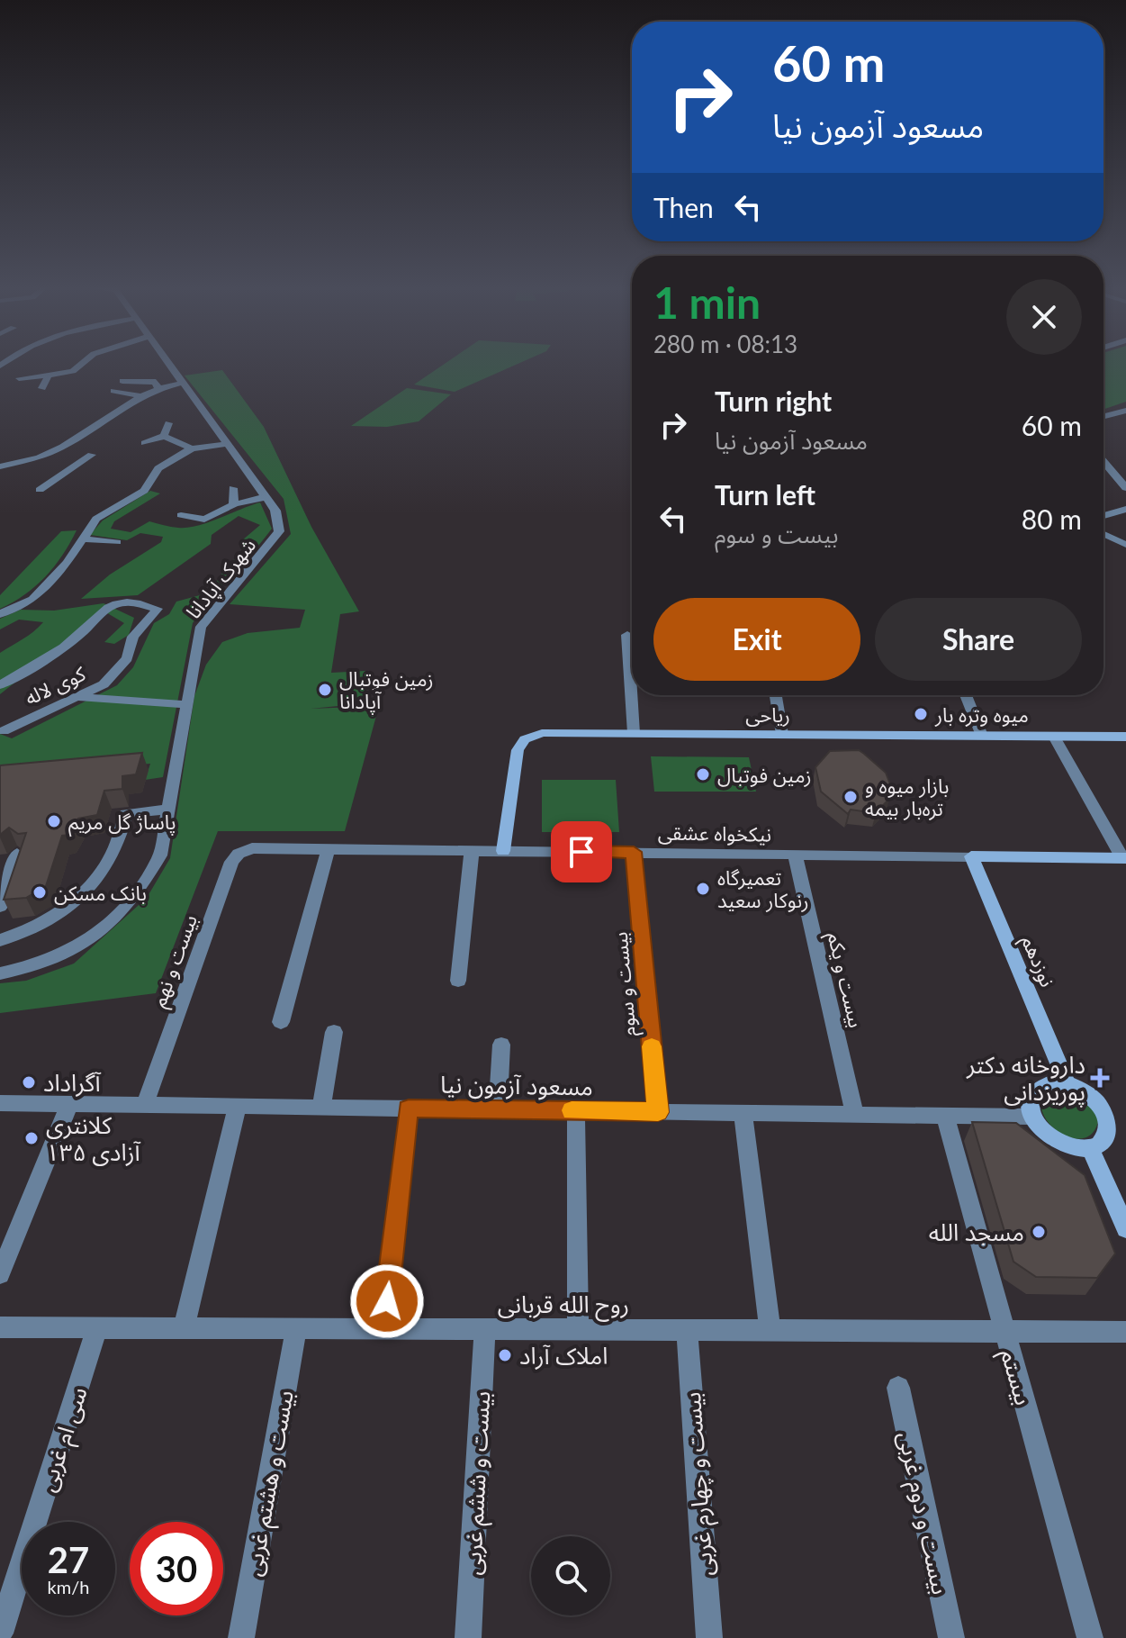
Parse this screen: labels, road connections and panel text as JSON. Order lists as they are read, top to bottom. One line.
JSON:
{"streets":{"street":["شهرک آپادانا","کوی لاله","ریاحی","نیکخواه عشقی","بیست و نهم","نوزدهم","بیست و یکم","بیست و سوم","مسعود آزمون نیا","روح الله قربانی","بیستم","سی ام غربی","بیست و هشتم غربی","بیست و ششم غربی","بیست و چهارم غربی","بیست و دوم غربی"]},"crossings":[["ریاحی","نیکخواه عشقی"],["نیکخواه عشقی","بیست و نهم"],["نیکخواه عشقی","نوزدهم"],["نیکخواه عشقی","بیست و یکم"],["نیکخواه عشقی","بیست و سوم"],["بیست و نهم","مسعود آزمون نیا"],["نوزدهم","مسعود آزمون نیا"],["بیست و یکم","مسعود آزمون نیا"],["بیست و سوم","مسعود آزمون نیا"],["مسعود آزمون نیا","بیستم"],["روح الله قربانی","بیستم"],["روح الله قربانی","سی ام غربی"],["روح الله قربانی","بیست و هشتم غربی"],["روح الله قربانی","بیست و ششم غربی"],["روح الله قربانی","بیست و چهارم غربی"]],"places":{"other":["زمین فوتبال آپادانا","میوه وتره بار","زمین فوتبال","بازار میوه و تره‌بار بیمه","پاساژ گل مریم","تعمیرگاه رنوکار سعید","بانک مسکن","آگراداد","کلانتری ۱۳۵ آزادی","مسجد الله","املاک آراد"],"health":["داروخانه دکتر پوریزدانی"]},"page":{"turn":["60 m","مسعود آزمون نیا"],"then":"Then","heading":["1 min","280 m · 08:13"],"list":[{"name":"Turn right","note":"مسعود آزمون نیا","value":"60 m"},{"name":"Turn left","note":"بیست و سوم","value":"80 m"}],"buttons":["Exit","Share"],"speed":"27 km/h","limit":"30"}}
